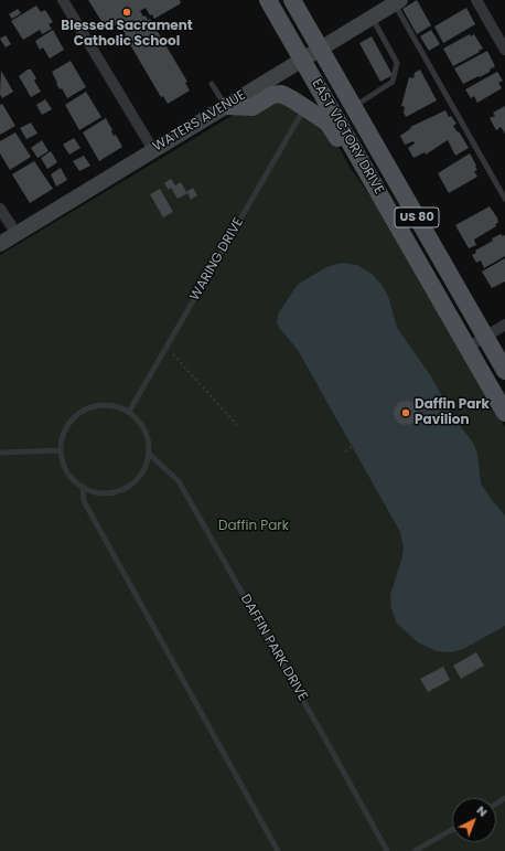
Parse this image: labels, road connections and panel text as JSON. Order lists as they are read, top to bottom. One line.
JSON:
{"streets":{"main road":["WATERS AVENUE","EAST VICTORY DRIVE","US 80"],"lane":["WARING DRIVE","DAFFIN PARK DRIVE"]},"crossings":[["WATERS AVENUE","EAST VICTORY DRIVE"],["WARING DRIVE","DAFFIN PARK DRIVE"]],"parks":["Daffin Park"],"places":["Blessed Sacrament Catholic School","Daffin Park Pavilion"],"north":"top right"}
